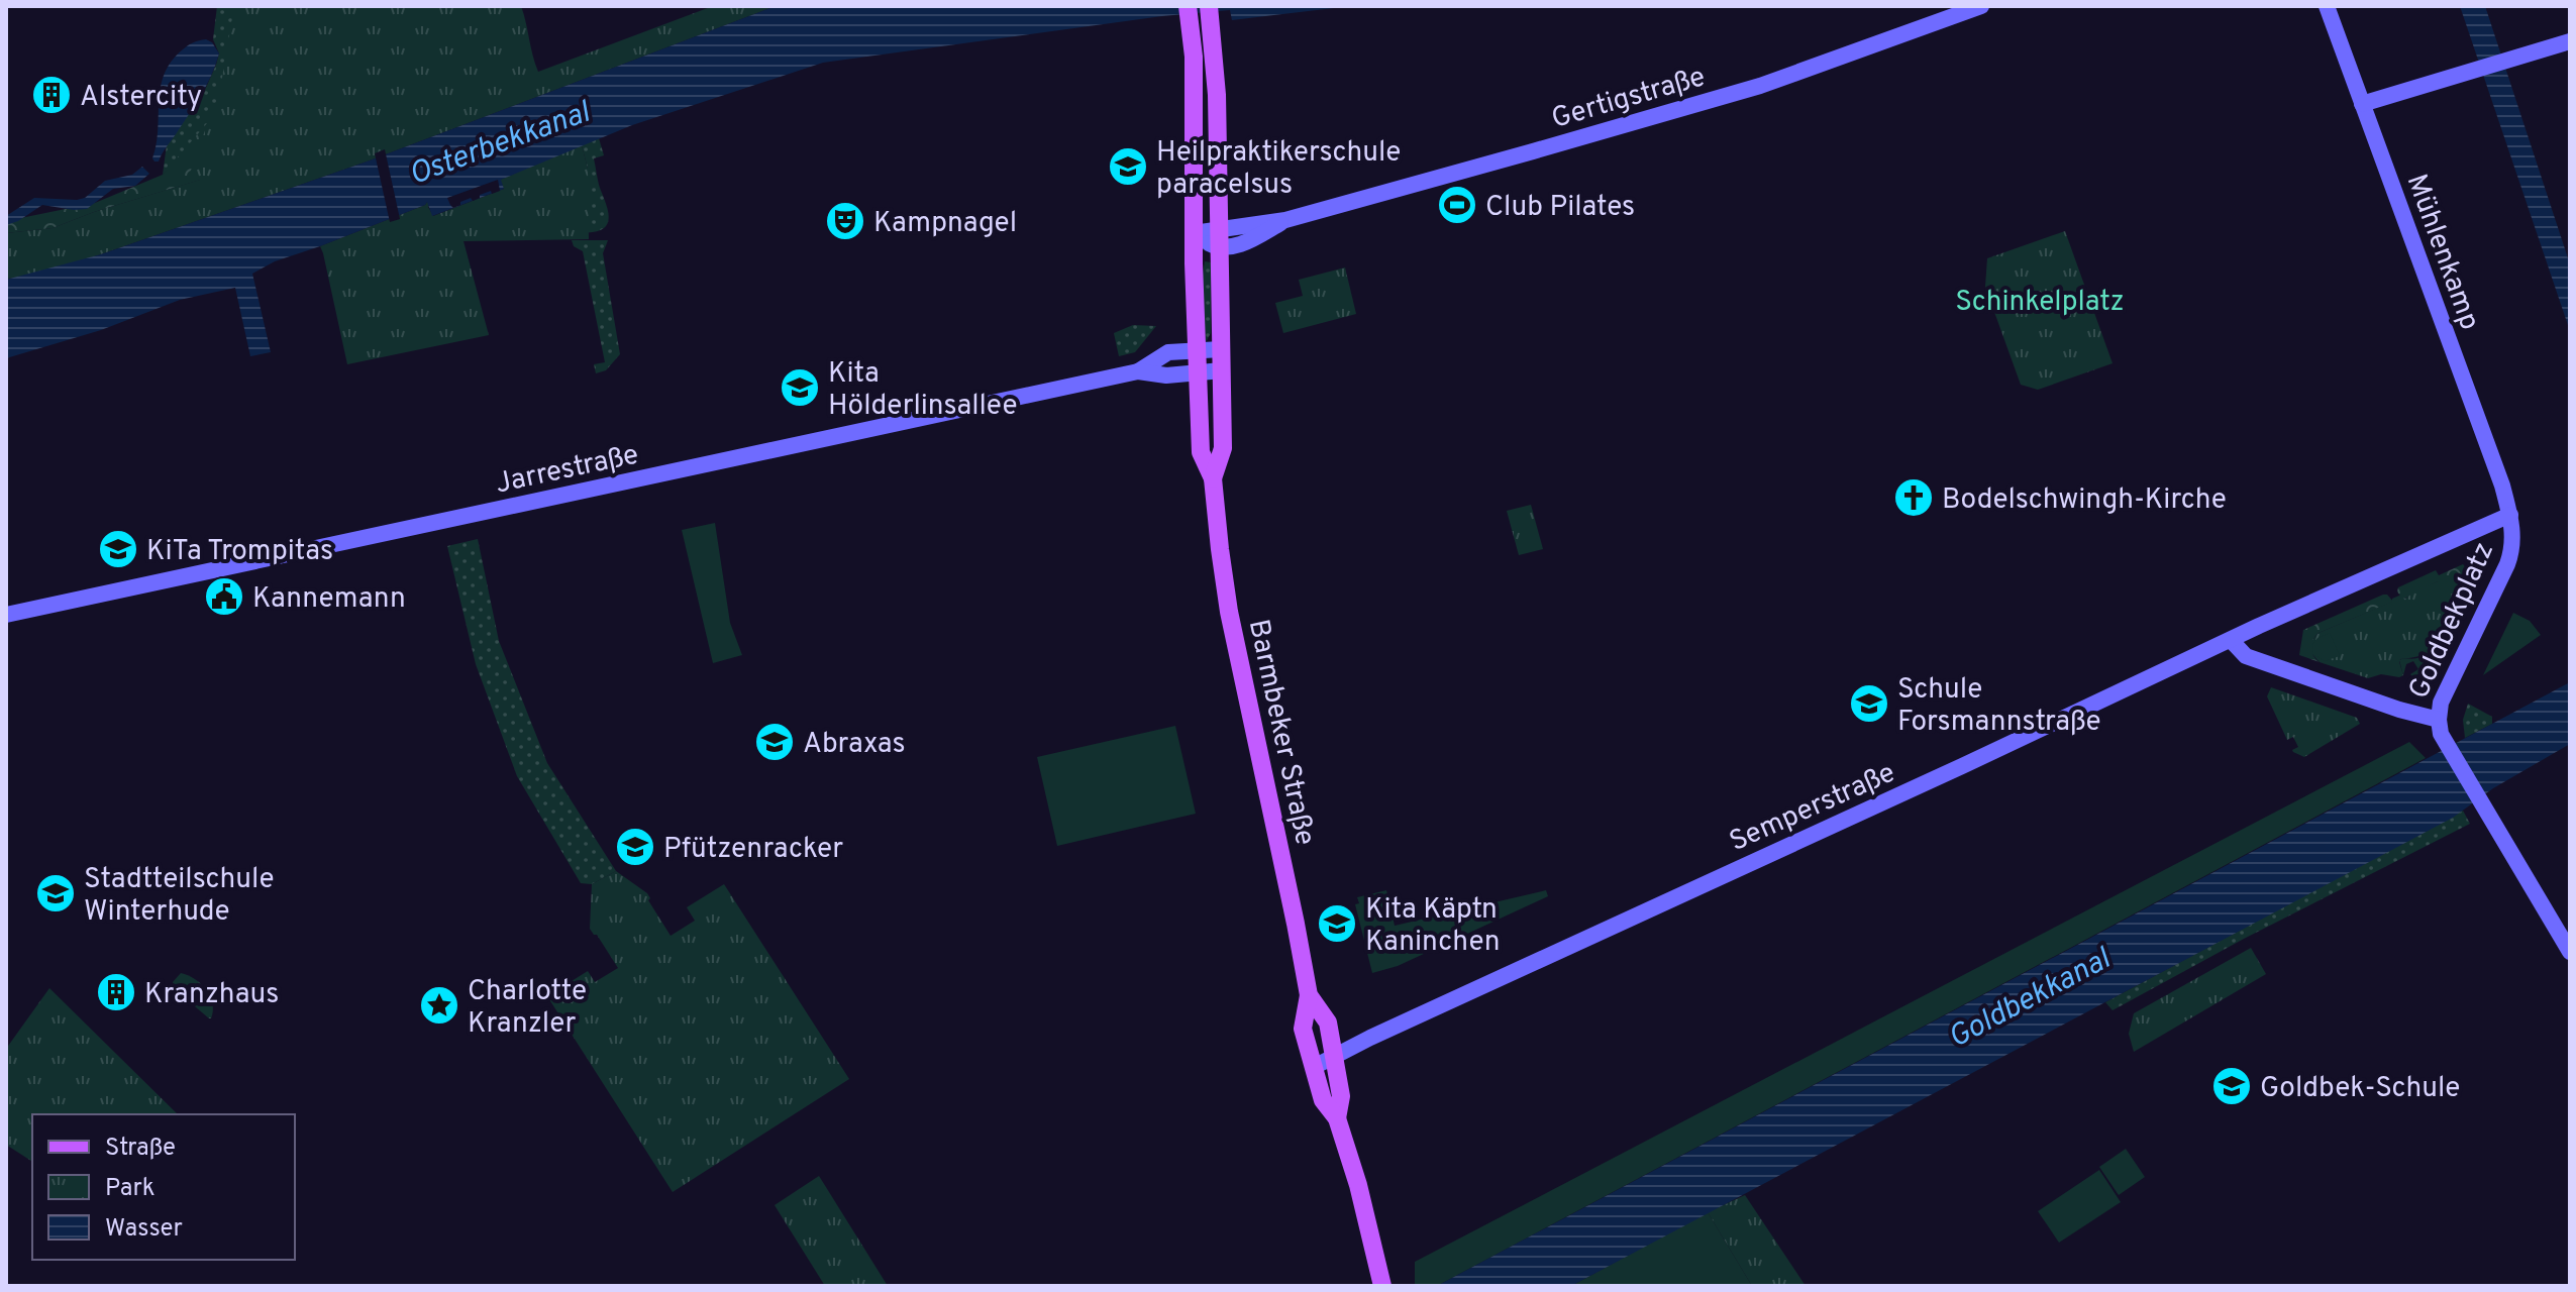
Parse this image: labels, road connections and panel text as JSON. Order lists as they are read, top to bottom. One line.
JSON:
{"streets":{"main road":["Barmbeker Straße"],"street":["Gertigstraße","Mühlenkamp","Jarrestraße","Goldbekplatz","Semperstraße"]},"crossings":[["Gertigstraße","Barmbeker Straße"],["Mühlenkamp","Goldbekplatz"],["Mühlenkamp","Semperstraße"],["Jarrestraße","Barmbeker Straße"],["Goldbekplatz","Semperstraße"],["Barmbeker Straße","Semperstraße"]],"water":["Osterbekkanal","Goldbekkanal"],"parks":["Schinkelplatz"],"places":{"building":["Alstercity","Kranzhaus"],"school or university":["Heilpraktikerschule paracelsus","Kita Hölderlinsallee","KiTa Trompitas","Schule Forsmannstraße","Abraxas","Pfützenracker","Stadtteilschule Winterhude","Kita Käptn Kaninchen","Goldbek-Schule"],"sports":["Club Pilates"],"theatre":["Kampnagel"],"church":["Bodelschwingh-Kirche"],"public building":["Kannemann"],"place":["Charlotte Kranzler"]},"legend":["Straße","Park","Wasser"]}
